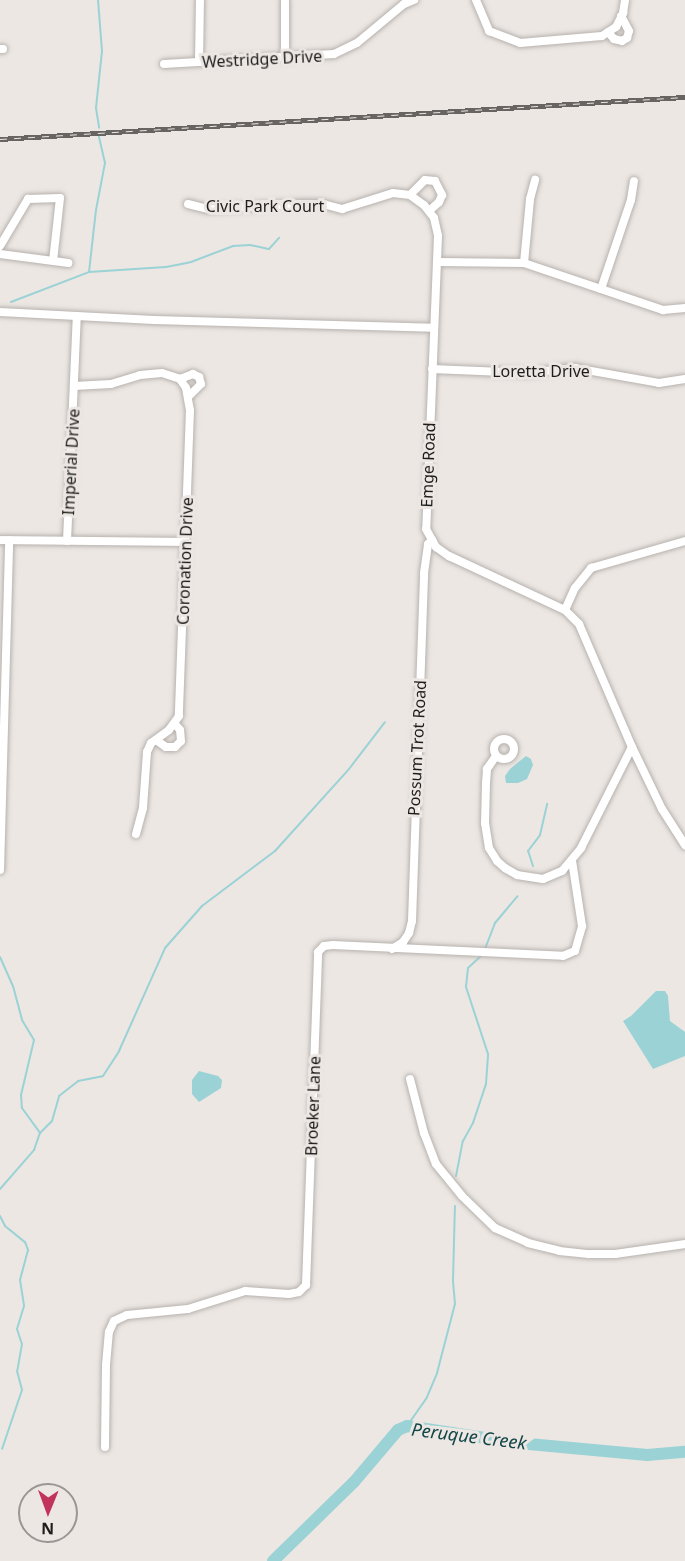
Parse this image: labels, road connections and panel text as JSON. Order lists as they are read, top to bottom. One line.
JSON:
{"streets":{"street":["Westridge Drive","Civic Park Court","Loretta Drive","Imperial Drive","Emge Road","Coronation Drive","Possum Trot Road","Broeker Lane"]},"crossings":[["Loretta Drive","Emge Road"],["Imperial Drive","Coronation Drive"],["Emge Road","Possum Trot Road"],["Possum Trot Road","Broeker Lane"]],"water":["Peruque Creek"],"north":"bottom"}
